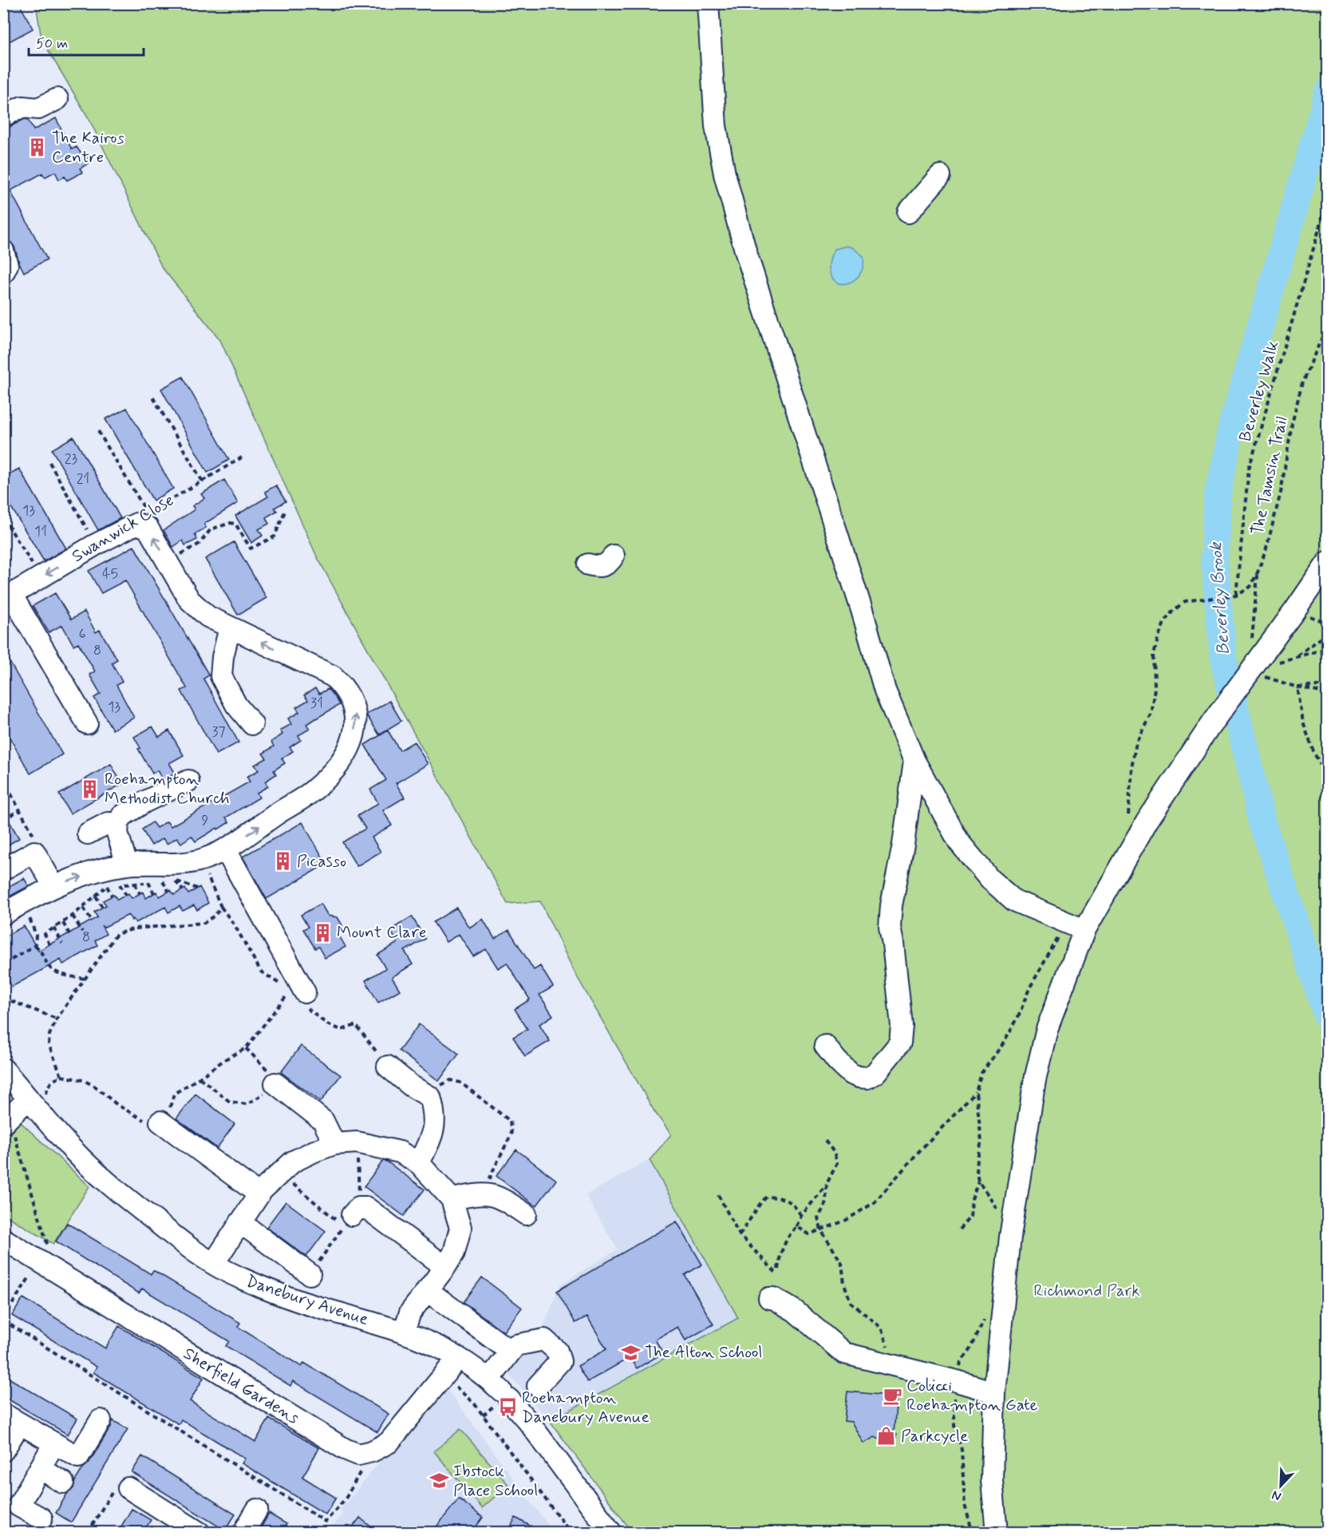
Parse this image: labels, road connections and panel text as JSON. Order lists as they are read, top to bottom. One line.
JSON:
{"streets":{"street":["Swanwick Close","Danebury Avenue","Sherfield Gardens"],"path":["Beverley Walk","The Tamsin Trail"]},"crossings":[["Beverley Walk","The Tamsin Trail"]],"water":["Beverley Brook"],"parks":["Richmond Park"],"places":{"building":["The Kairos Centre","Roehampton Methodist Church","Picasso","Mount Clare"],"school or university":["The Alton School","Ibstock Place School"],"cafe":["Colicci Roehampton Gate"],"bus stop":["Roehampton Danebury Avenue"],"shop":["Parkcycle"]},"house_numbers":["23","21","13","11","45","6","8","31","13","37","9","8"],"scale_bar":"50 m","north":"bottom left"}
